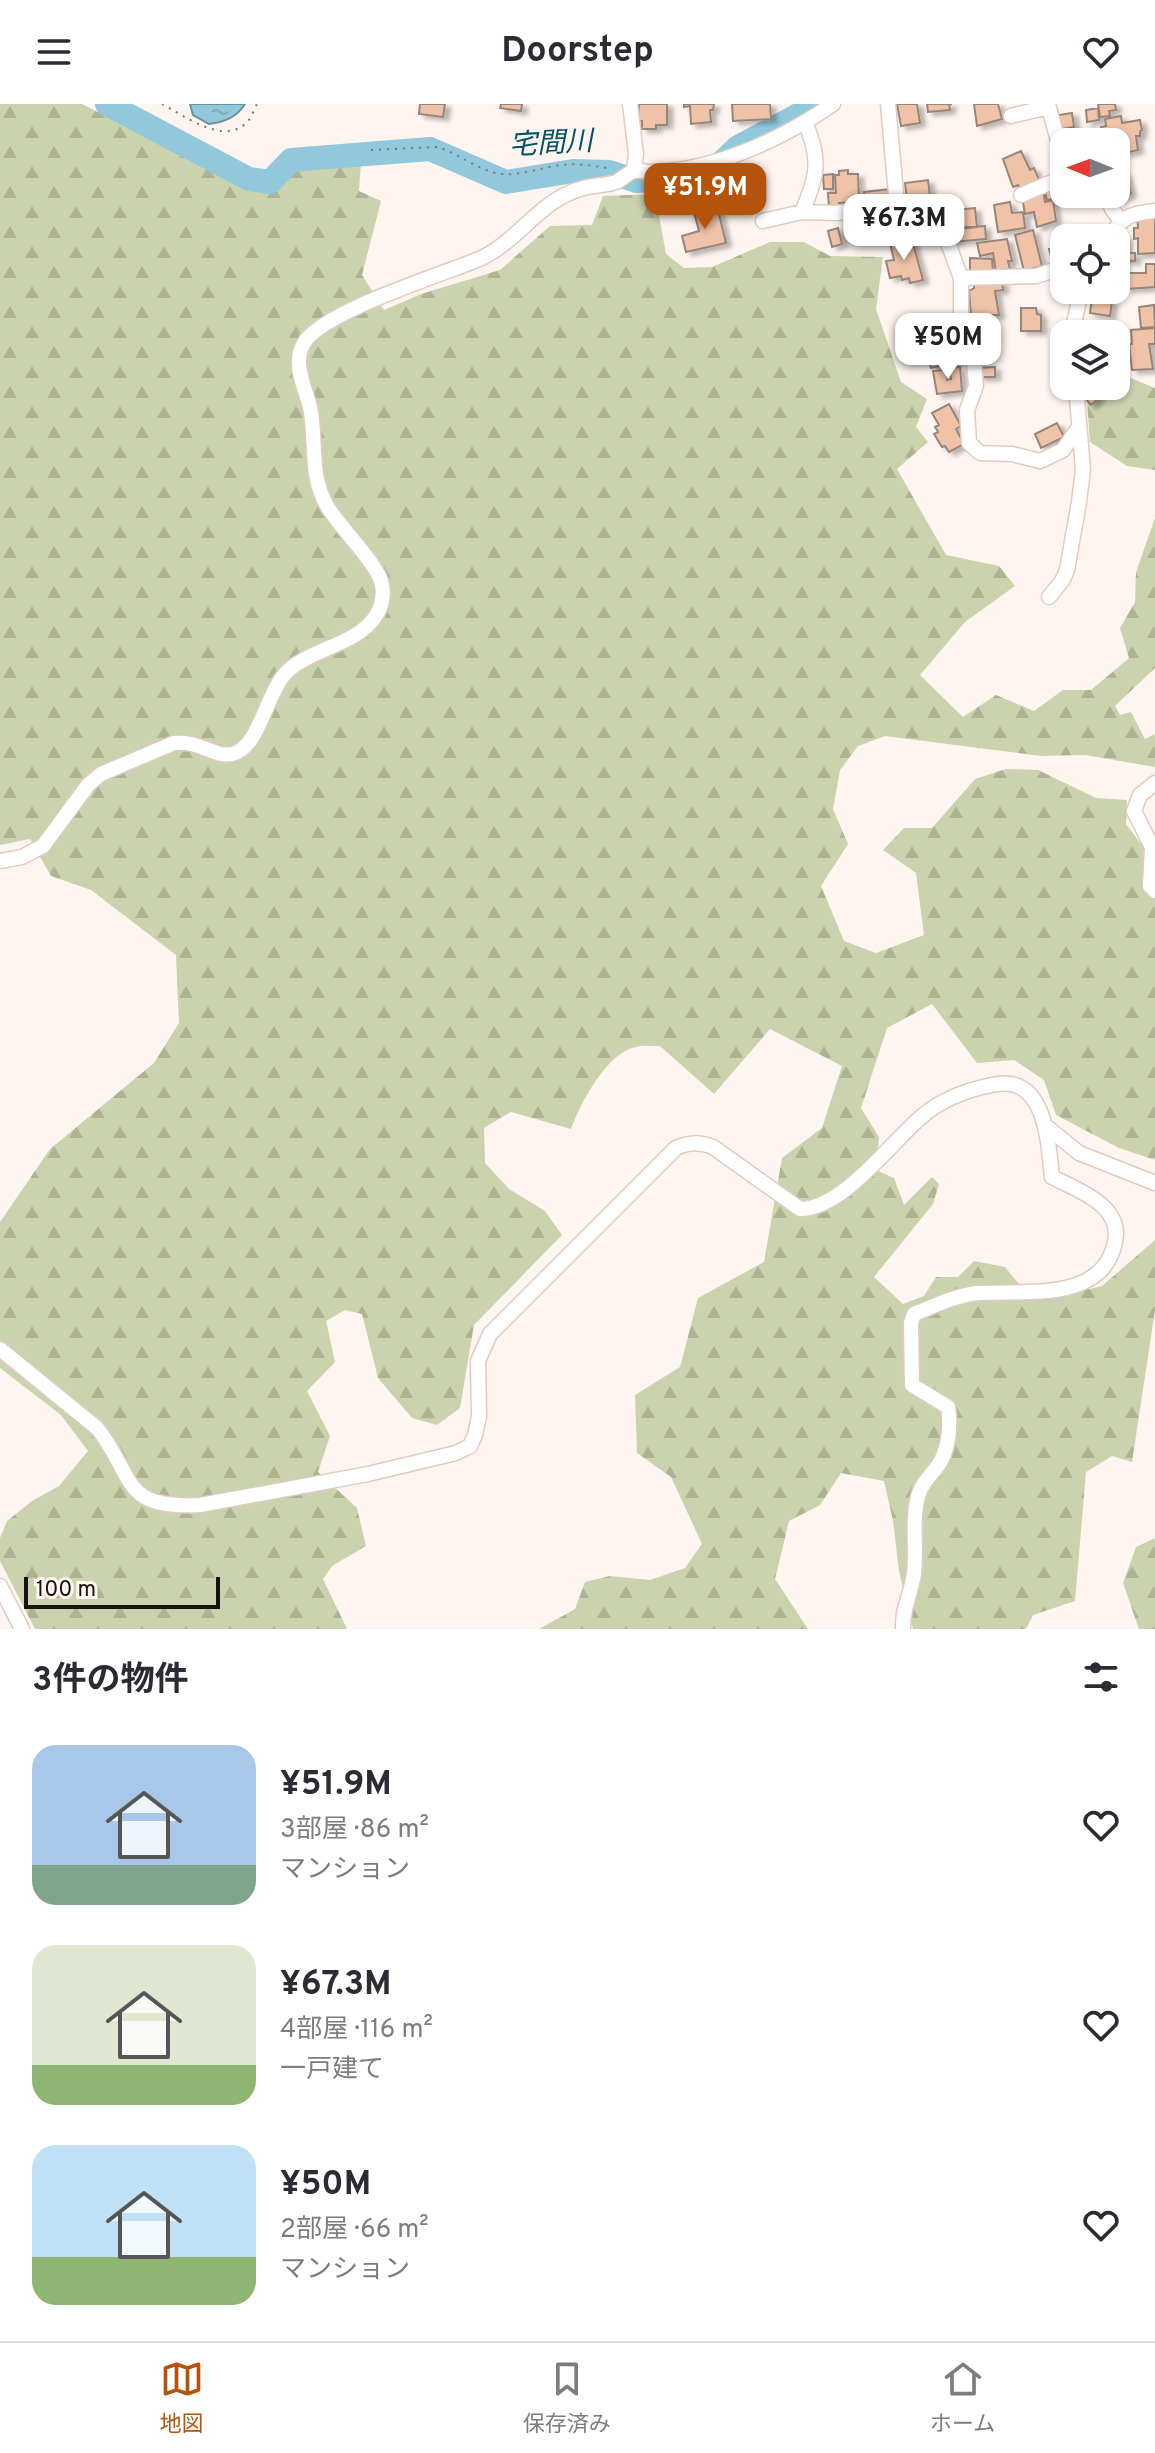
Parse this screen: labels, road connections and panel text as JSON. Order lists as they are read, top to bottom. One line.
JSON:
{"water":["宅間川"],"scale_bar":"100 m","north":"left","page":{"header":"Doorstep","price":["¥51.9M","¥67.3M","¥50M"],"scale":"100 m","heading":"3件の物件","list":[{"name":"¥51.9M","note":"3部屋 · 86 m² · マンション"},{"name":"¥67.3M","note":"4部屋 · 116 m² · 一戸建て"},{"name":"¥50M","note":"2部屋 · 66 m² · マンション"}],"tabs":["地図","保存済み","ホーム"]}}
